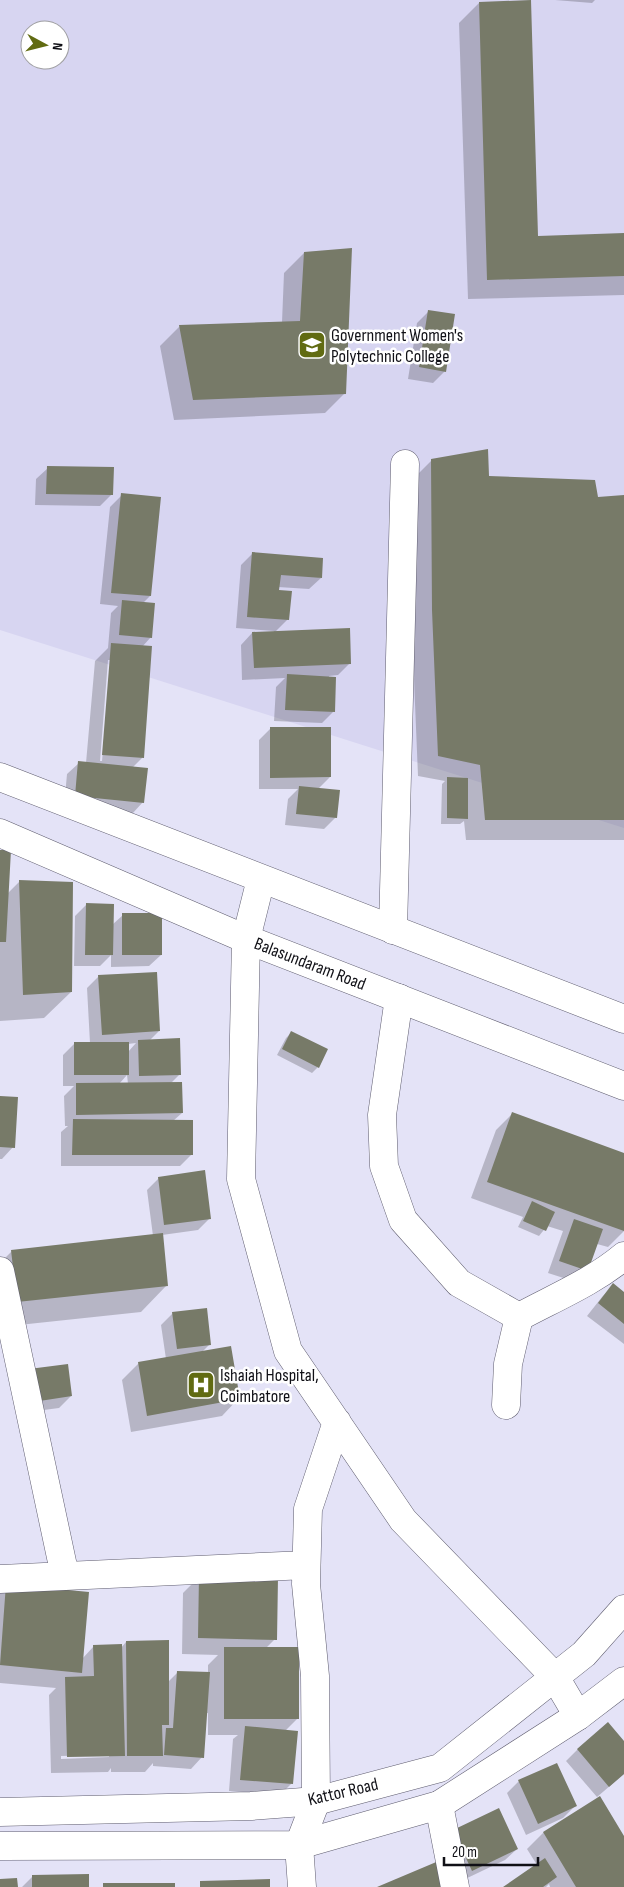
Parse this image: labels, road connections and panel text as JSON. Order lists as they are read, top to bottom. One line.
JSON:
{"streets":{"main road":["Balasundaram Road","Kattor Road"]},"places":{"school or university":["Government Women's Polytechnic College"],"hospital":["Ishaiah Hospital, Coimbatore"]},"scale_bar":"20 m","north":"right"}
